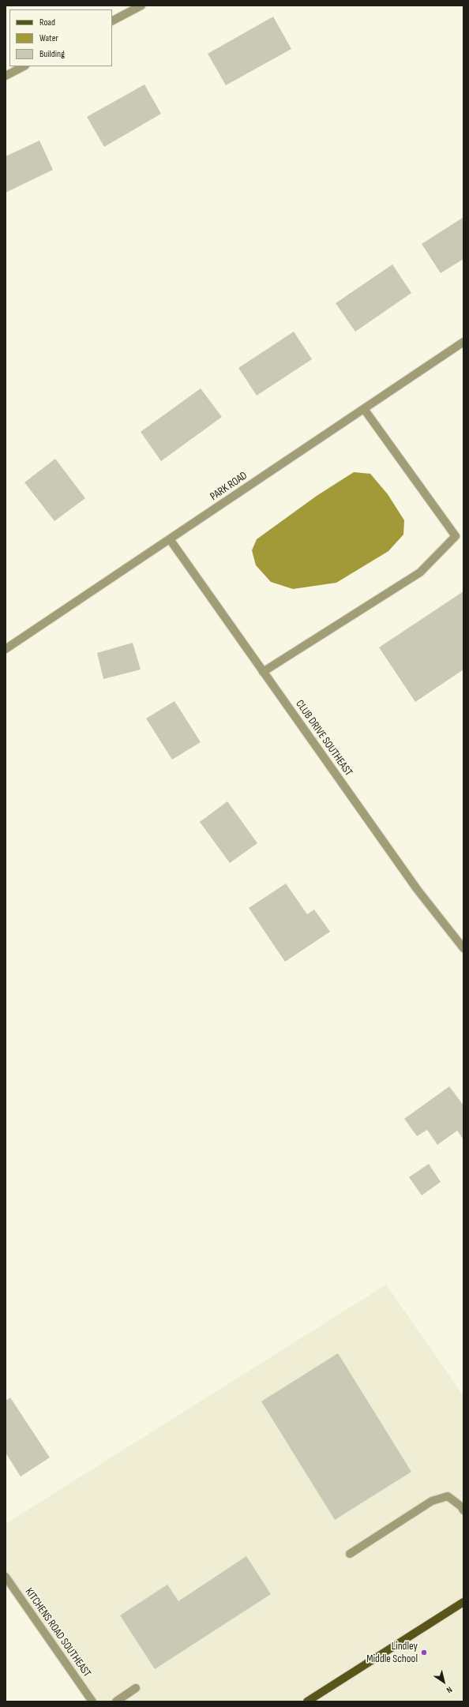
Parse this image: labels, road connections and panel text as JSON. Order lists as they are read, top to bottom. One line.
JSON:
{"streets":{"street":["PARK ROAD","CLUB DRIVE SOUTHEAST","KITCHENS ROAD SOUTHEAST"]},"crossings":[["PARK ROAD","CLUB DRIVE SOUTHEAST"]],"places":["Lindley Middle School"],"legend":["Road","Water","Building"],"north":"bottom right"}
